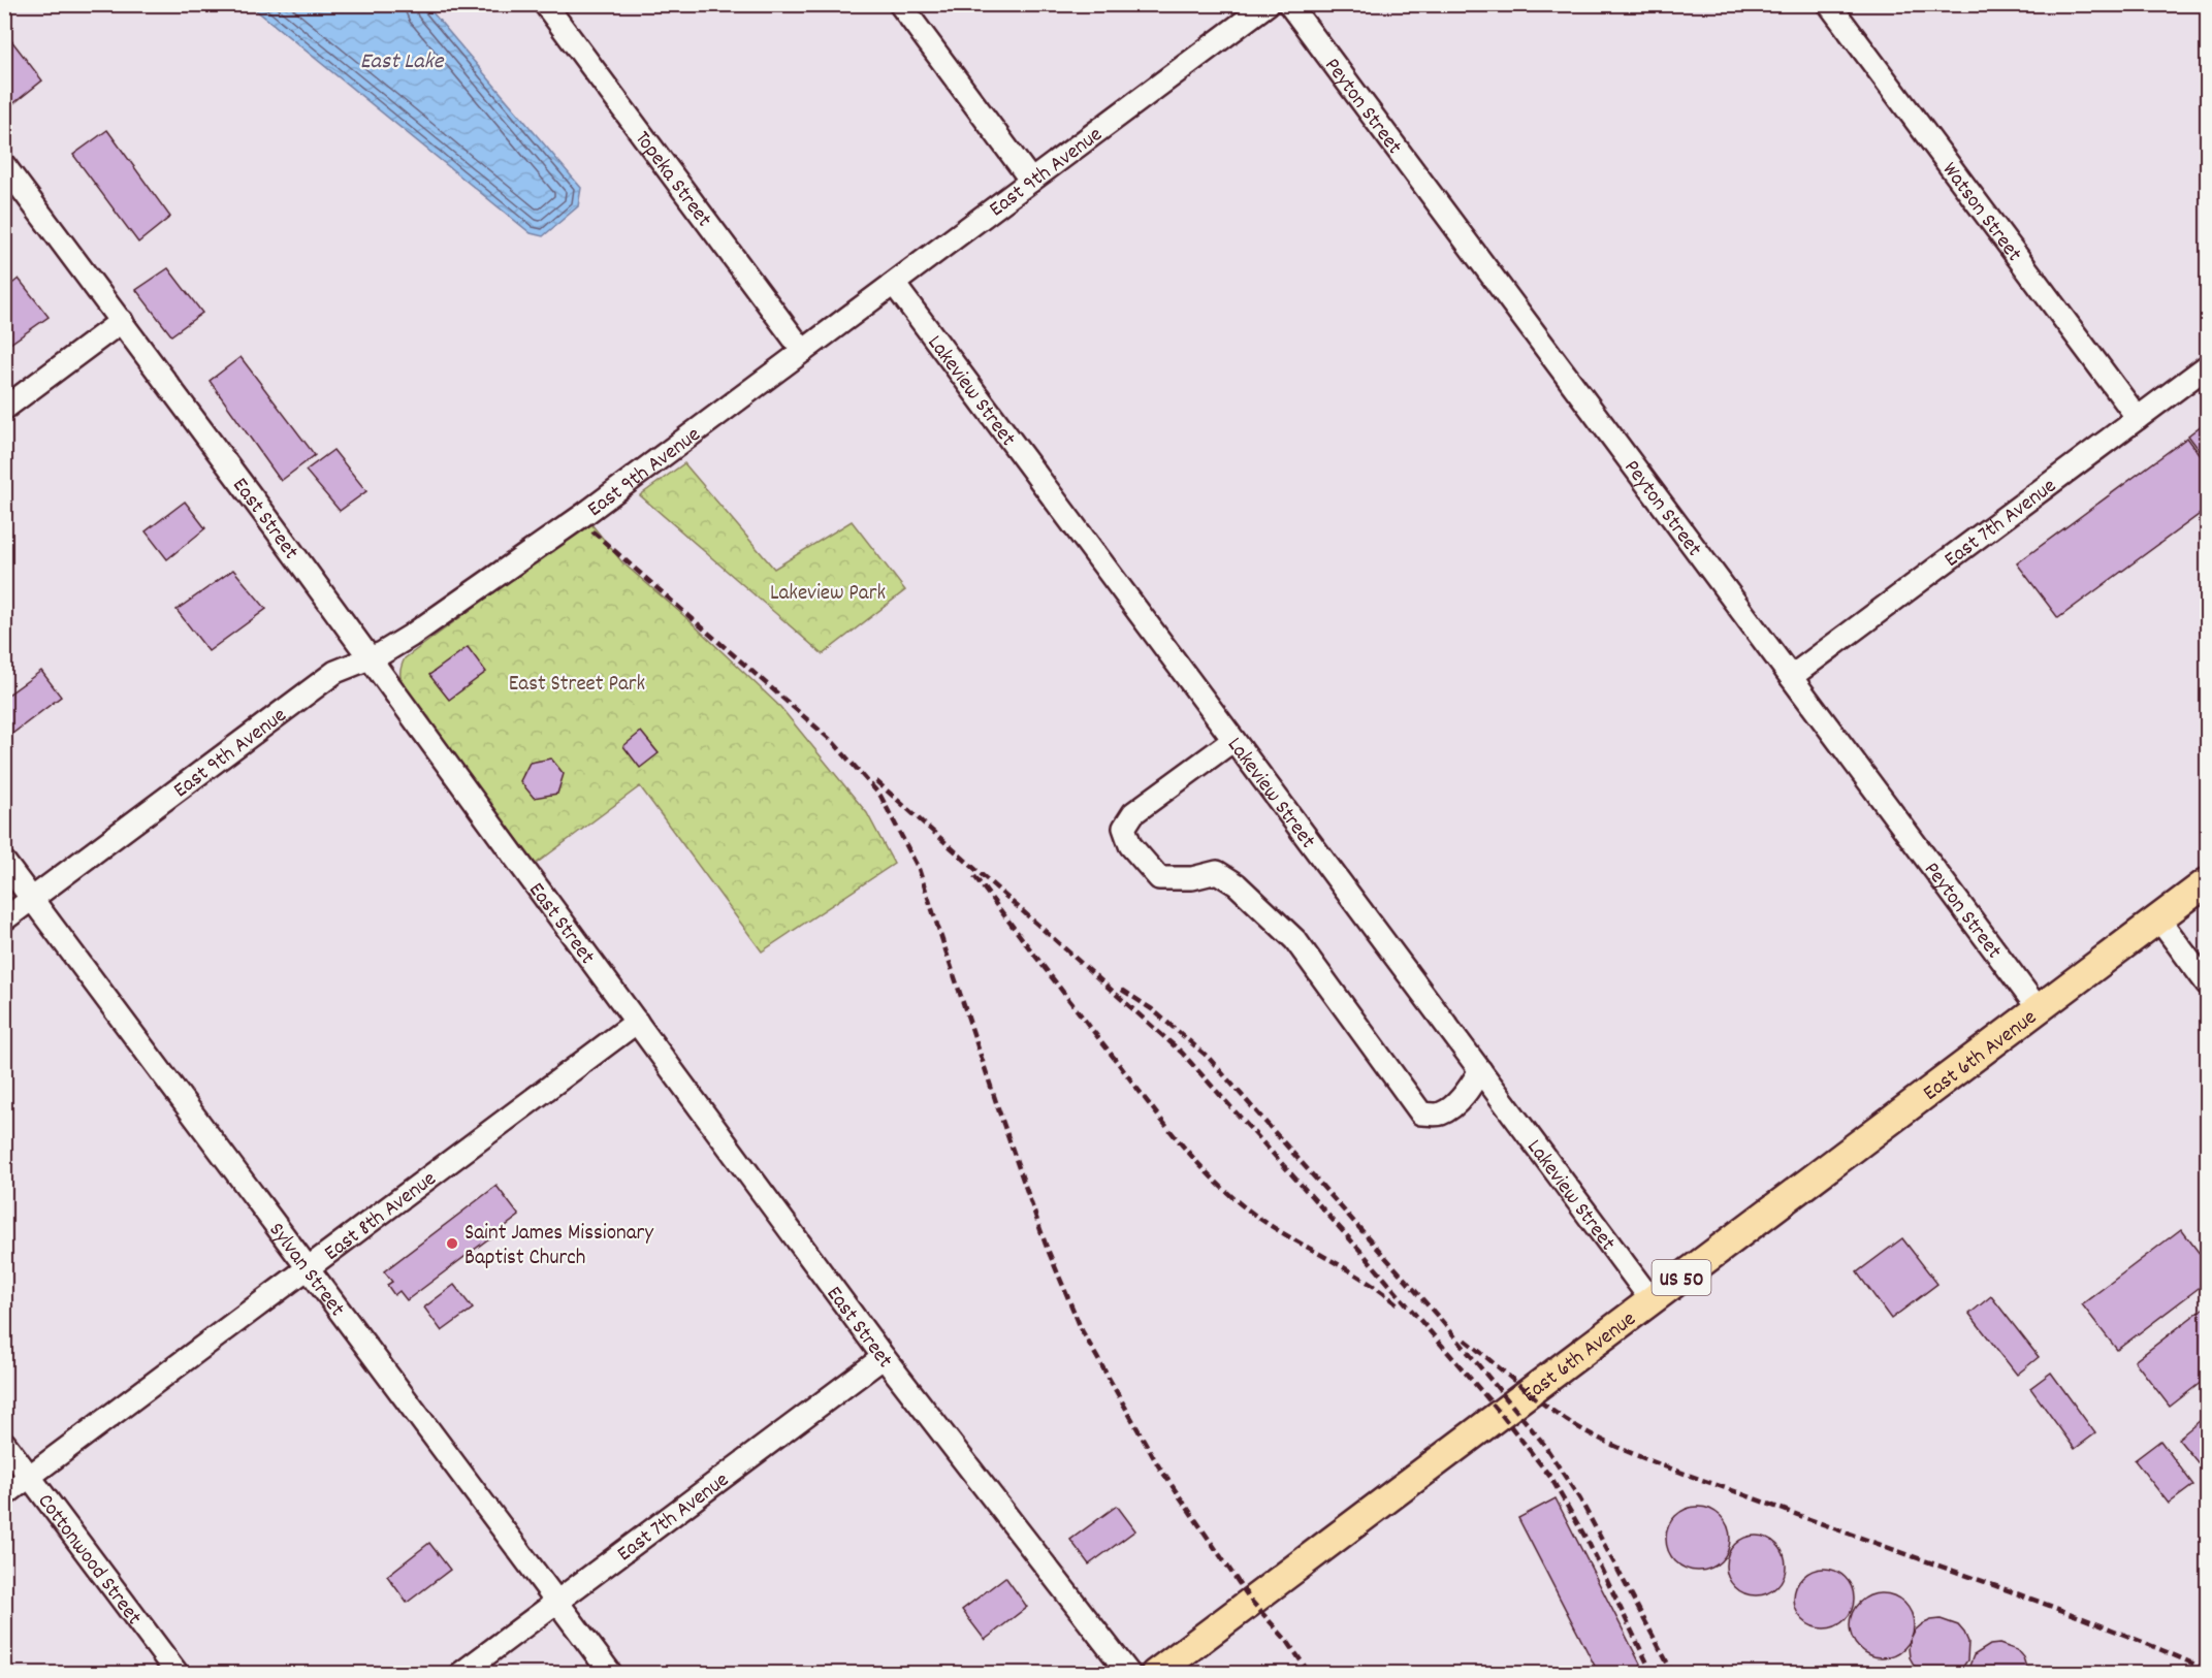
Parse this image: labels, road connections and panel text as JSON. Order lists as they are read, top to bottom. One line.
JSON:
{"streets":{"main road":["East 6th Avenue","US 50"],"street":["Peyton Street","East 9th Avenue","Topeka Street","Watson Street","Lakeview Street","East Street","East 7th Avenue","East 8th Avenue","Sylvan Street","Cottonwood Street"]},"crossings":[["Peyton Street","East 7th Avenue"],["Peyton Street","East 6th Avenue"],["East 9th Avenue","Topeka Street"],["East 9th Avenue","Lakeview Street"],["East 9th Avenue","East Street"],["East 9th Avenue","Sylvan Street"],["Watson Street","East 7th Avenue"],["Lakeview Street","East 6th Avenue"],["East Street","East 7th Avenue"],["East Street","East 8th Avenue"],["East 7th Avenue","Sylvan Street"],["East 8th Avenue","Sylvan Street"],["East 8th Avenue","Cottonwood Street"]],"water":["East Lake"],"parks":["Lakeview Park","East Street Park"],"places":["Saint James Missionary Baptist Church"]}
